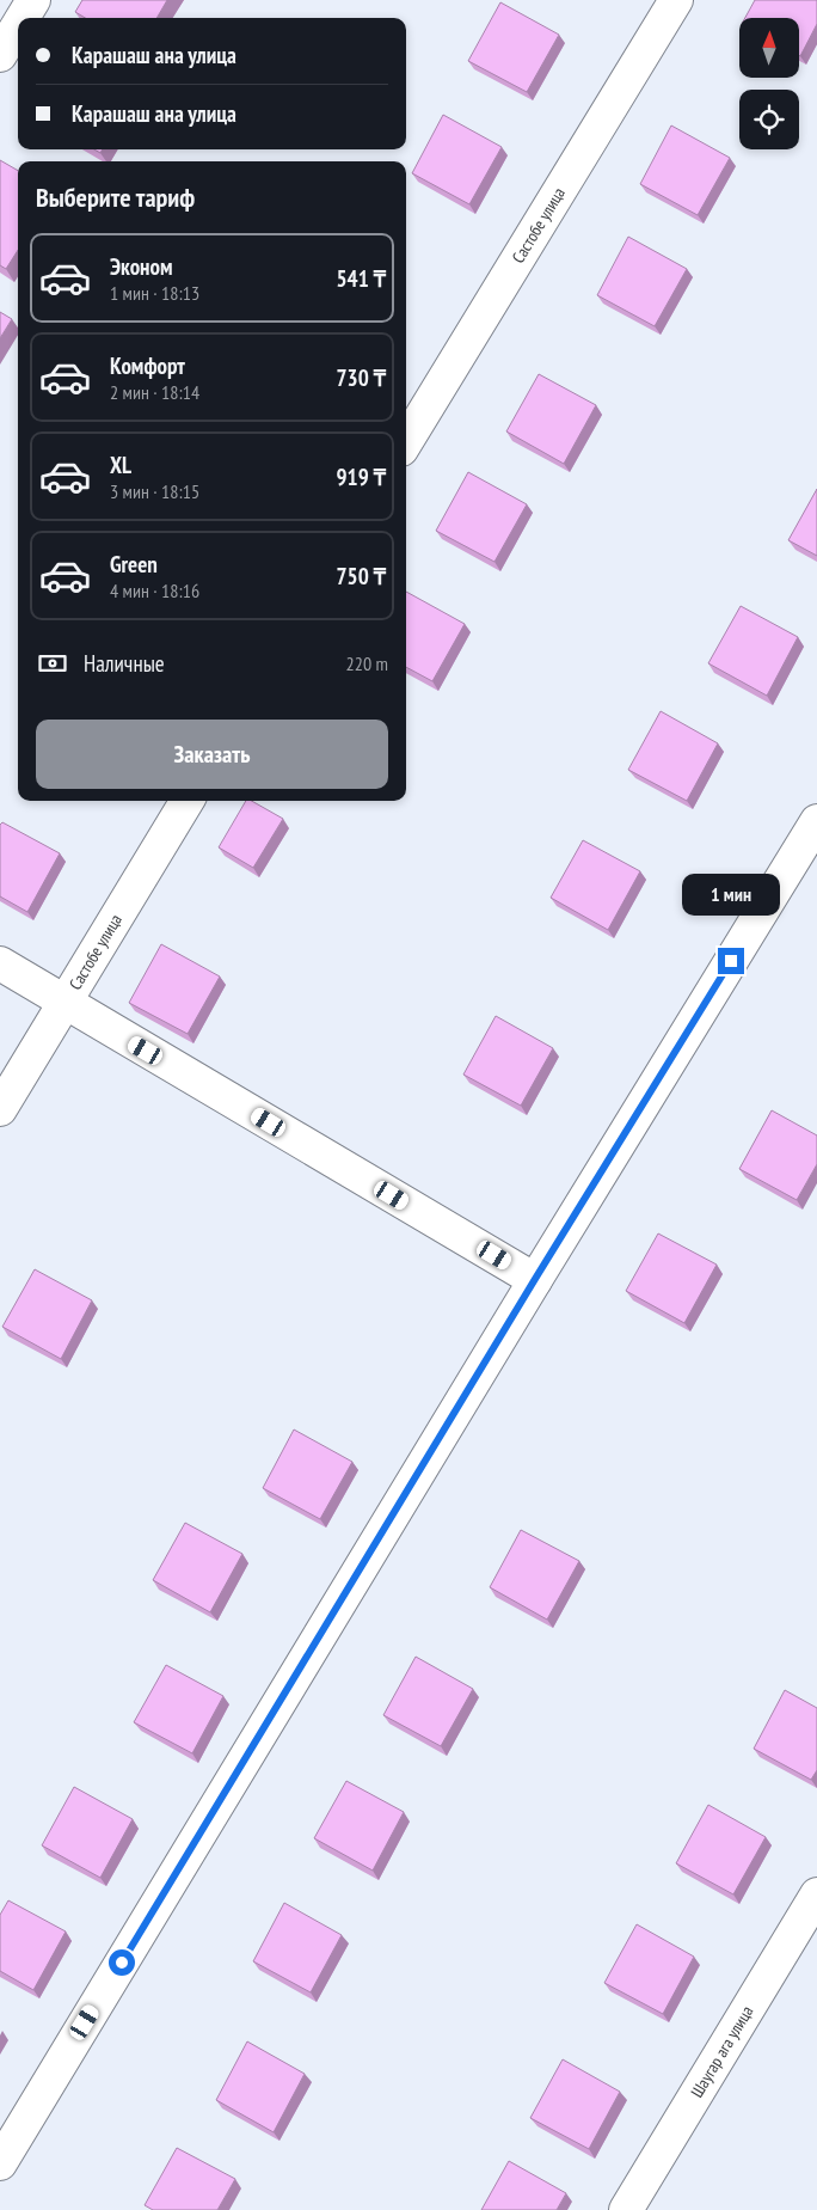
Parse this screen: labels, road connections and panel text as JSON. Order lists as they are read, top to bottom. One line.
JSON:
{"streets":{"street":["Састобе улица","Шаугар ага улица"]},"north":"top","page":{"banner":["Карашаш ана улица","Карашаш ана улица"],"heading":"Выберите тариф","list":[{"name":"Эконом","note":"1 мин · 18:13","value":"541 ₸"},{"name":"Комфорт","note":"2 мин · 18:14","value":"730 ₸"},{"name":"XL","note":"3 мин · 18:15","value":"919 ₸"},{"name":"Green","note":"4 мин · 18:16","value":"750 ₸"}],"pay":["Наличные","220 m"],"buttons":"Заказать","bubble":"1 мин"}}
